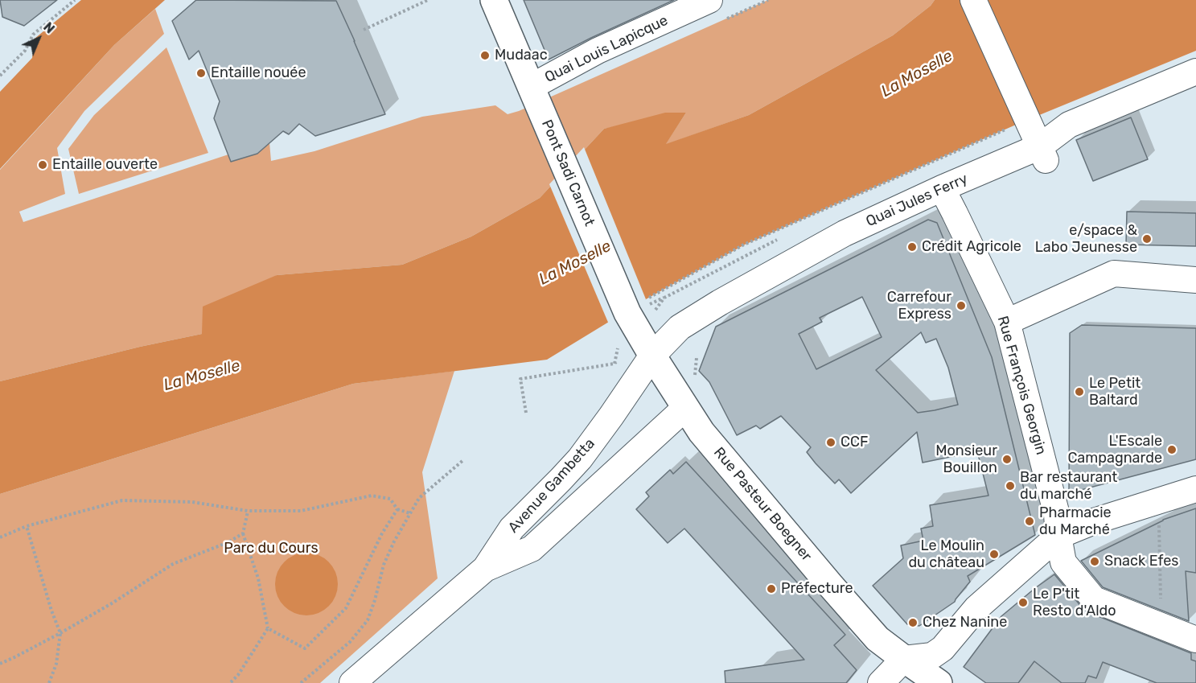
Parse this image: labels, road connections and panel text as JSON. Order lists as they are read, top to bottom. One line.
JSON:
{"streets":{"main road":["Pont Sadi Carnot","Rue Pasteur Boegner"],"street":["Quai Louis Lapicque","Quai Jules Ferry","Rue François Georgin","Avenue Gambetta"]},"crossings":[["Quai Louis Lapicque","Pont Sadi Carnot"],["Pont Sadi Carnot","Quai Jules Ferry"],["Pont Sadi Carnot","Avenue Gambetta"],["Pont Sadi Carnot","Rue Pasteur Boegner"],["Quai Jules Ferry","Rue François Georgin"],["Quai Jules Ferry","Avenue Gambetta"],["Quai Jules Ferry","Rue Pasteur Boegner"],["Avenue Gambetta","Rue Pasteur Boegner"]],"water":["La Moselle"],"parks":["Parc du Cours"],"places":["Mudaac","Entaille nouée","Entaille ouverte","e/space & Labo Jeunesse","Crédit Agricole","Carrefour Express","Le Petit Baltard","CCF","L'Escale Campagnarde","Monsieur Bouillon","Bar restaurant du marché","Pharmacie du Marché","Le Moulin du château","Snack Efes","Préfecture","Le P'tit Resto d'Aldo","Chez Nanine"],"north":"top right"}
